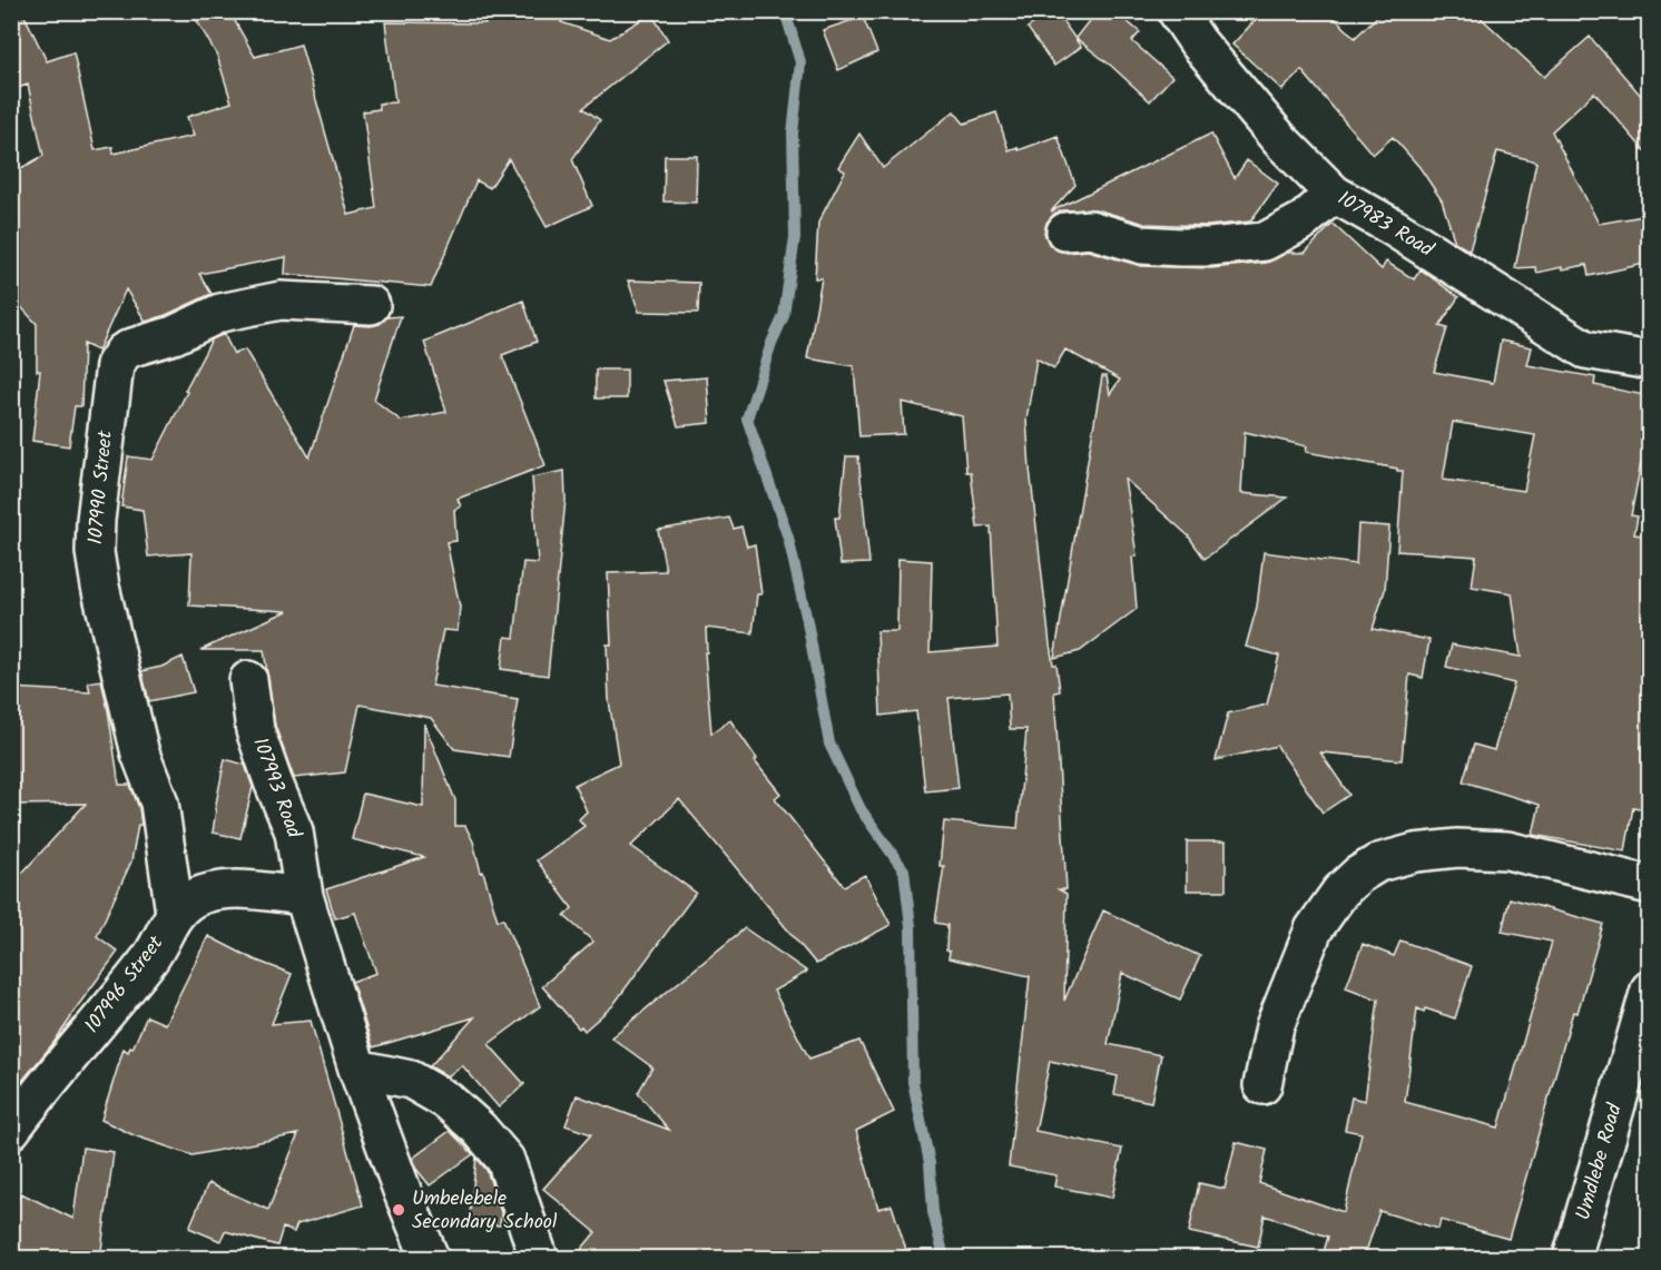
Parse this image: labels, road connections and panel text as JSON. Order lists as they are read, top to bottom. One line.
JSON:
{"streets":{"street":["107983 Road","107990 Street","107993 Road","107996 Street","Umdlebe Road"]},"crossings":[["107990 Street","107996 Street"],["107993 Road","107996 Street"]],"places":["Umbelebele Secondary School"]}
